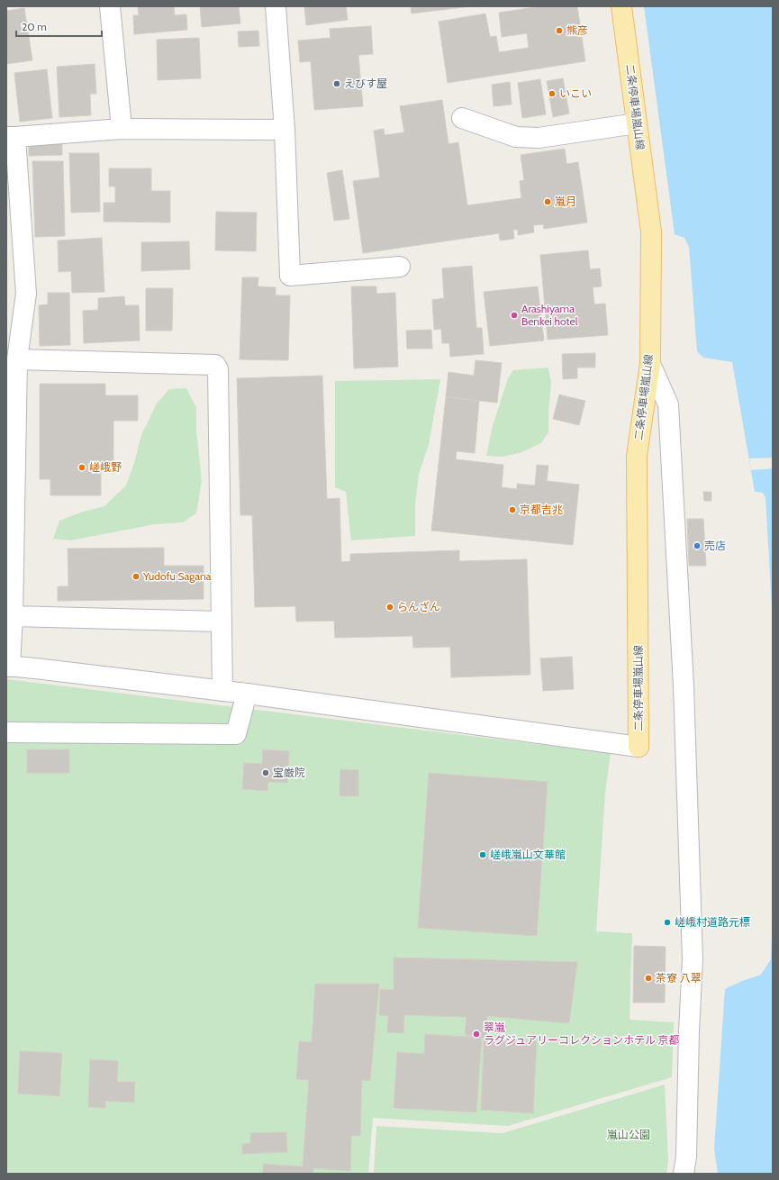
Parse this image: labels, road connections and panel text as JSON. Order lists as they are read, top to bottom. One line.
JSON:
{"streets":{"main road":["二条停車場嵐山線"]},"parks":["嵐山公園"],"places":["熊彦","えびす屋","いこい","嵐月","Arashiyama Benkei hotel","嵯峨野","京都吉兆","売店","Yudofu Sagana","らんざん","宝厳院","嵯峨嵐山文華館","嵯峨村道路元標","茶寮 八翠","翠嵐 ラグジュアリーコレクションホテル 京都"],"scale_bar":"20 m"}
